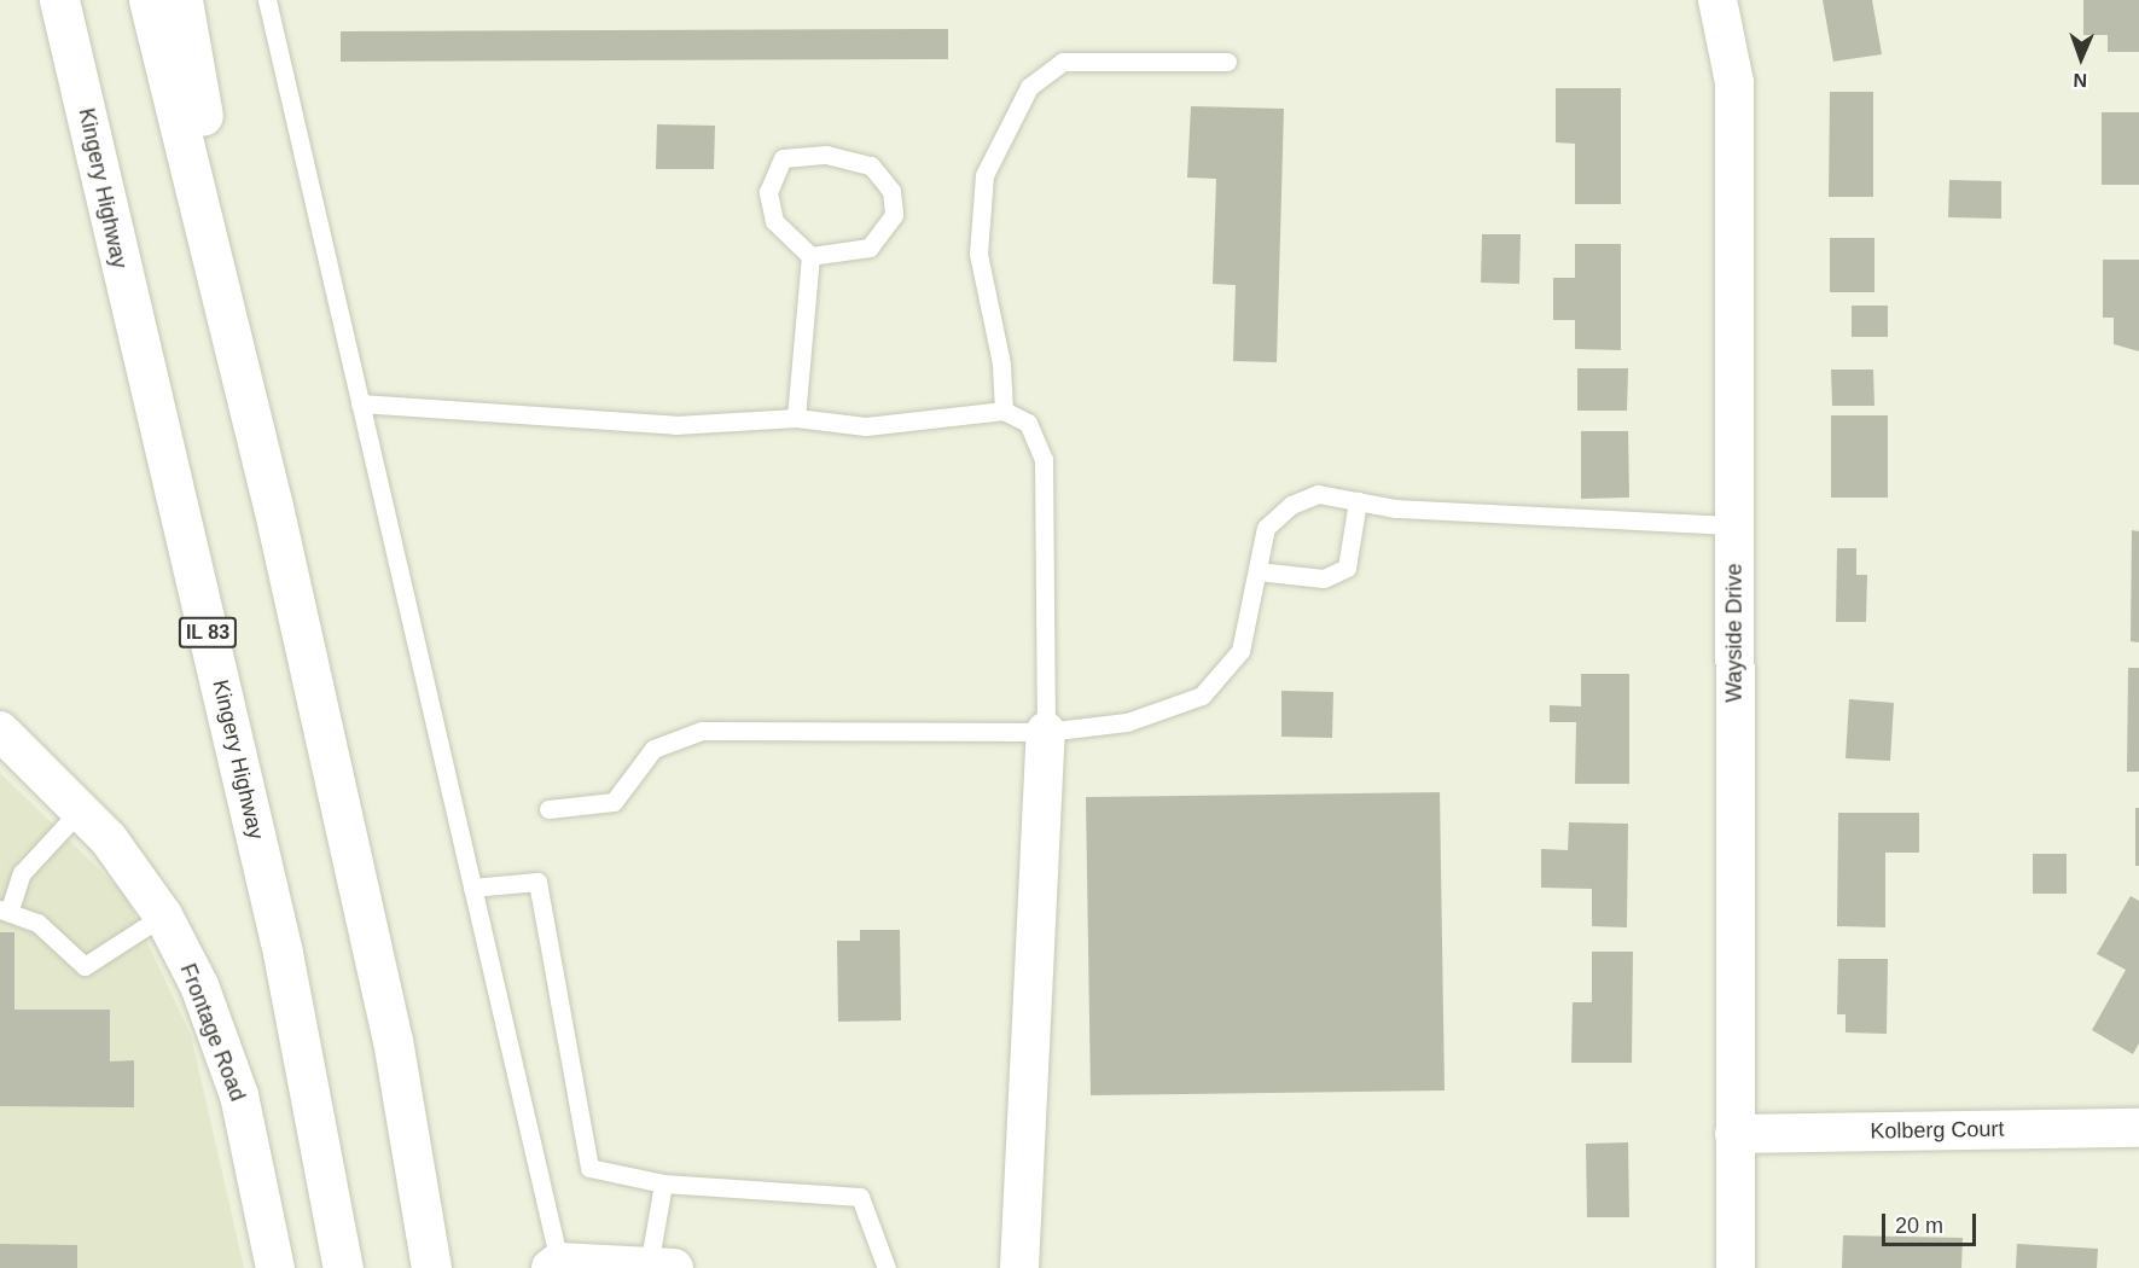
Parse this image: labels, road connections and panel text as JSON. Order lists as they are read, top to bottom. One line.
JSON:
{"streets":{"highway":["Kingery Highway","IL 83"],"street":["Wayside Drive","Frontage Road","Kolberg Court"]},"crossings":[["Wayside Drive","Kolberg Court"]],"scale_bar":"20 m","north":"bottom"}
